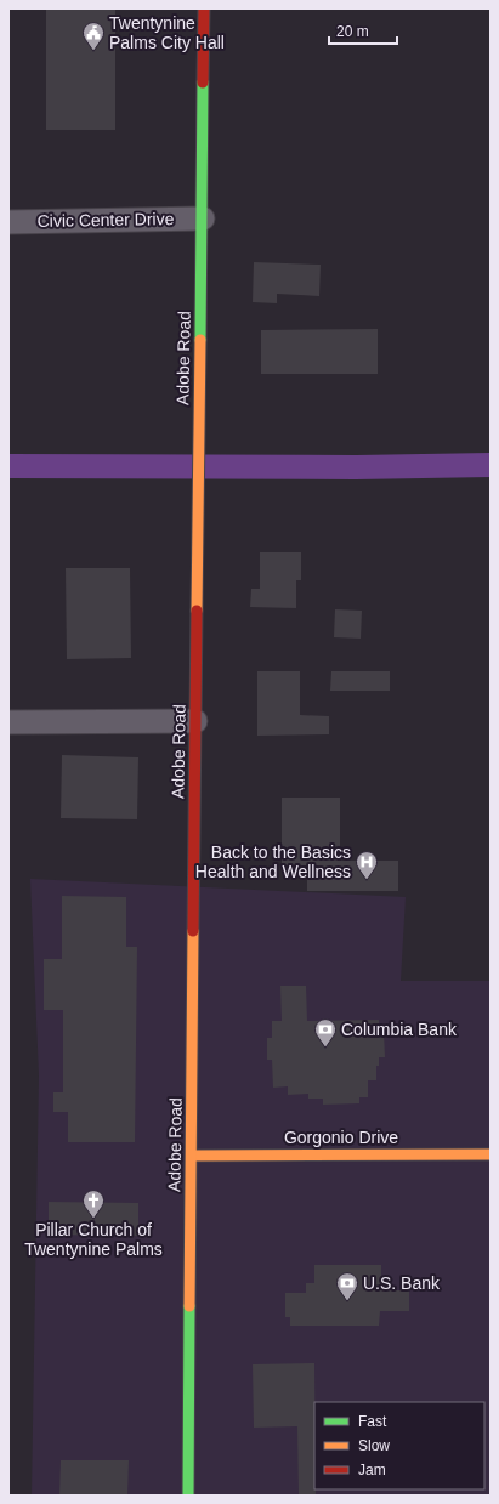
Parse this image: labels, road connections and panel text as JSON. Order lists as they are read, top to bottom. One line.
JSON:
{"streets":{"main road":["Adobe Road","Gorgonio Drive"],"street":["Civic Center Drive"]},"crossings":[["Civic Center Drive","Adobe Road"],["Adobe Road","Gorgonio Drive"]],"places":{"public building":["Twentynine Palms City Hall"],"hospital":["Back to the Basics Health and Wellness"],"bank":["Columbia Bank","U.S. Bank"],"church":["Pillar Church of Twentynine Palms"]},"legend":["Fast","Slow","Jam"],"scale_bar":"20 m"}
